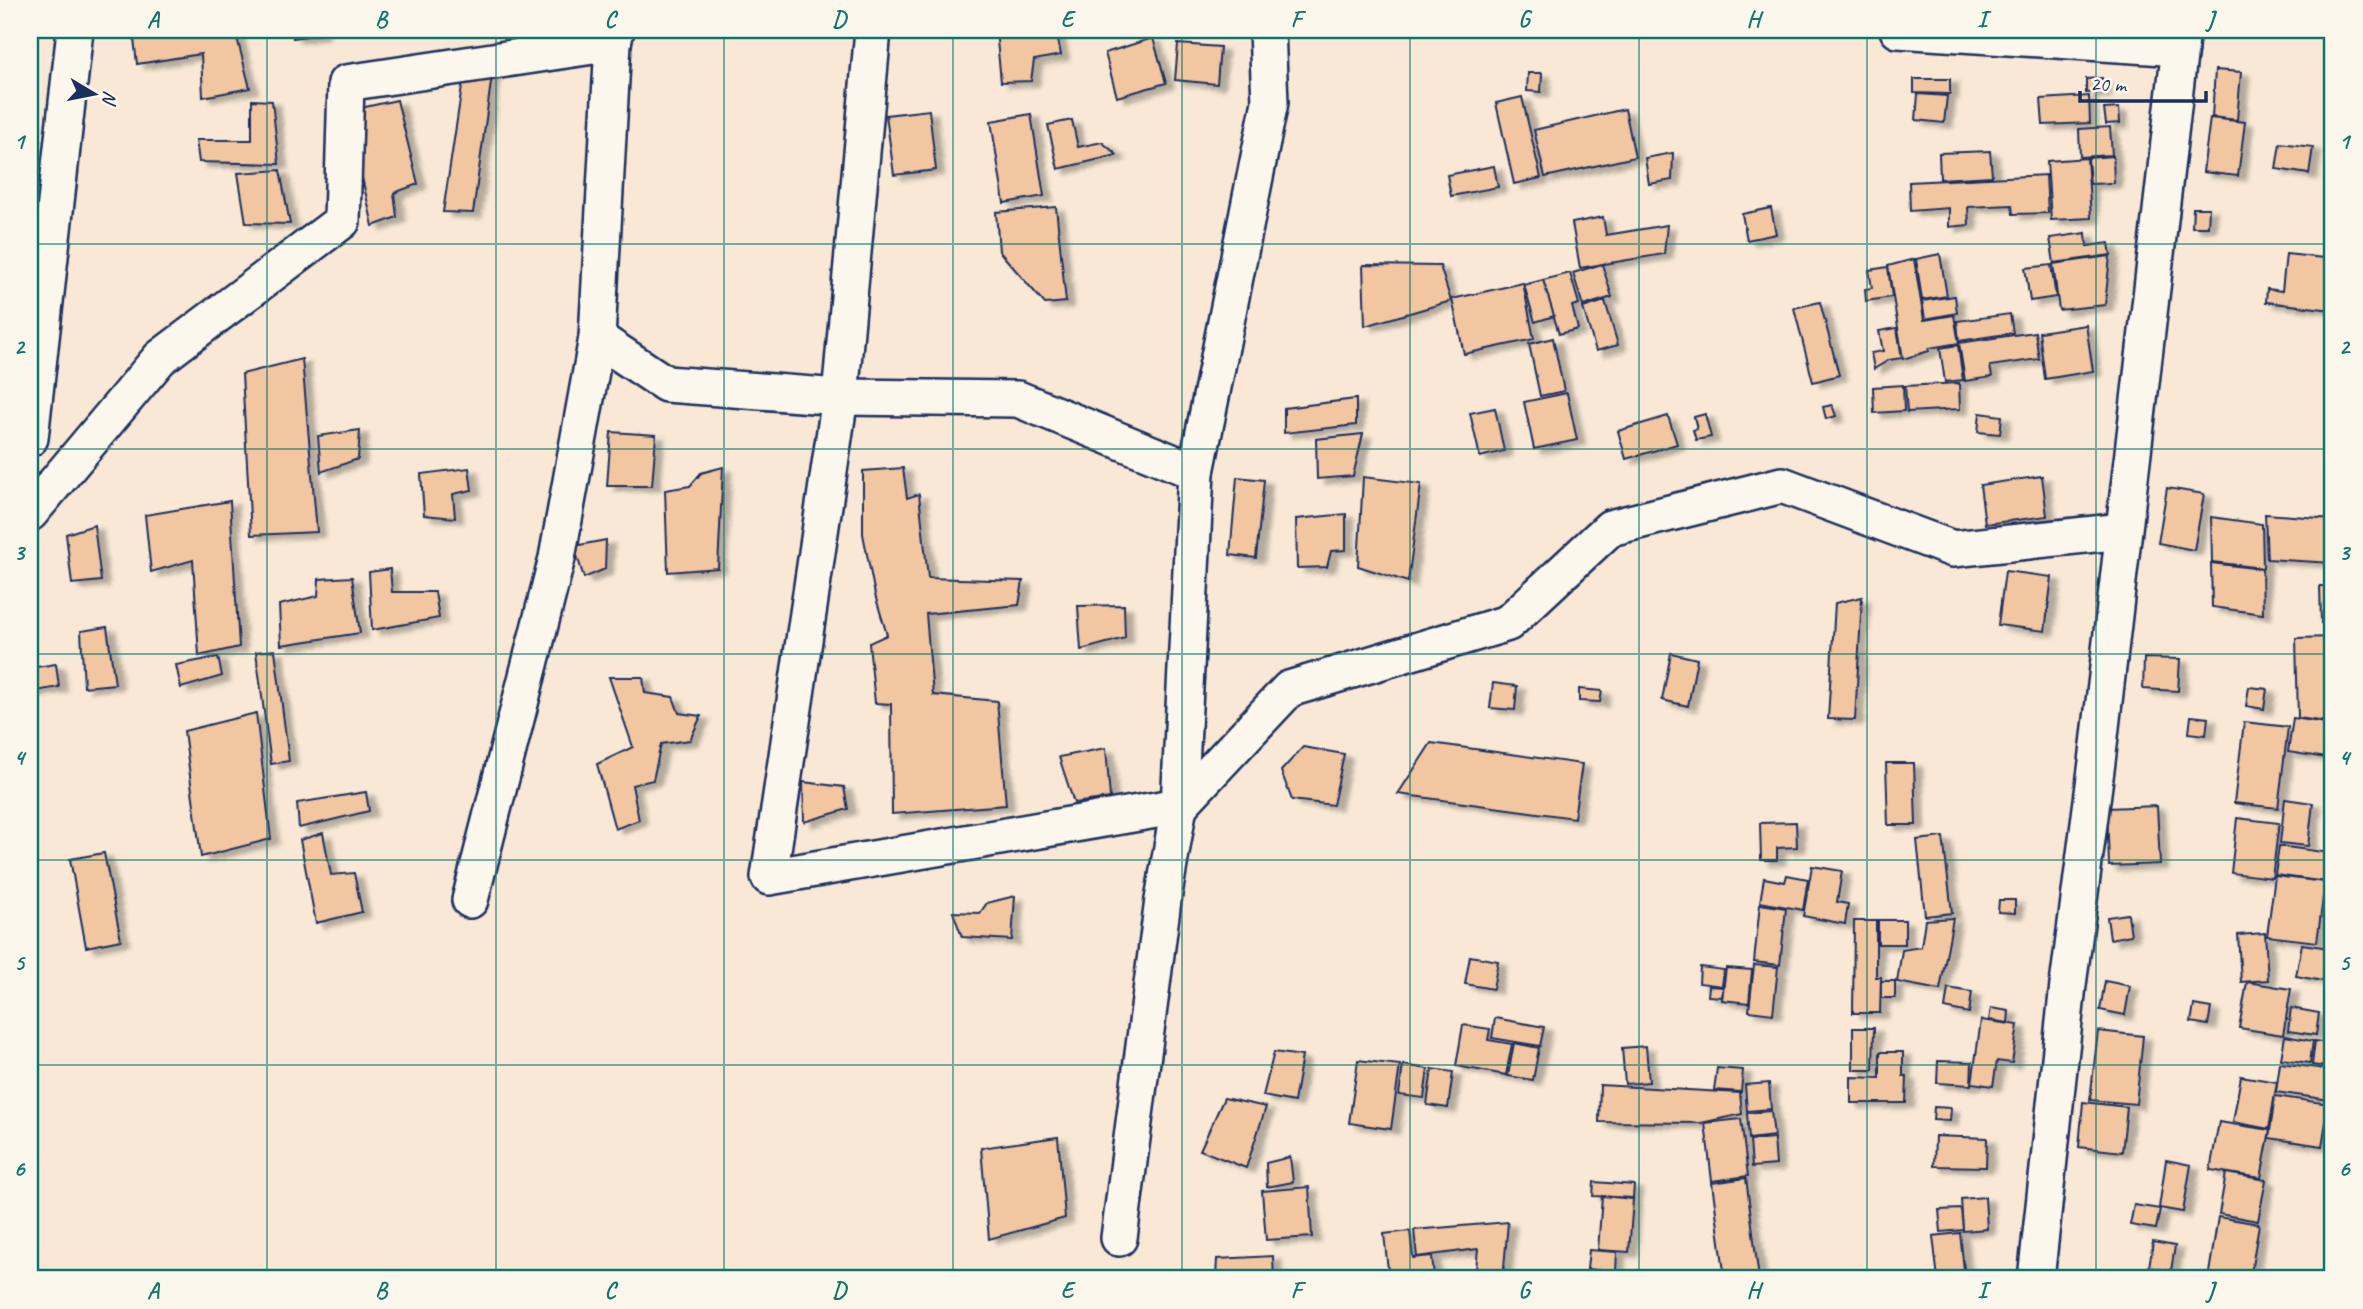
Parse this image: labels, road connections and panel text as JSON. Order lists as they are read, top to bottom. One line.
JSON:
{"scale_bar":"20 m","north":"right","grid":{"columns":["A","B","C","D","E","F","G","H","I","J"],"rows":["1","2","3","4","5","6"]}}
